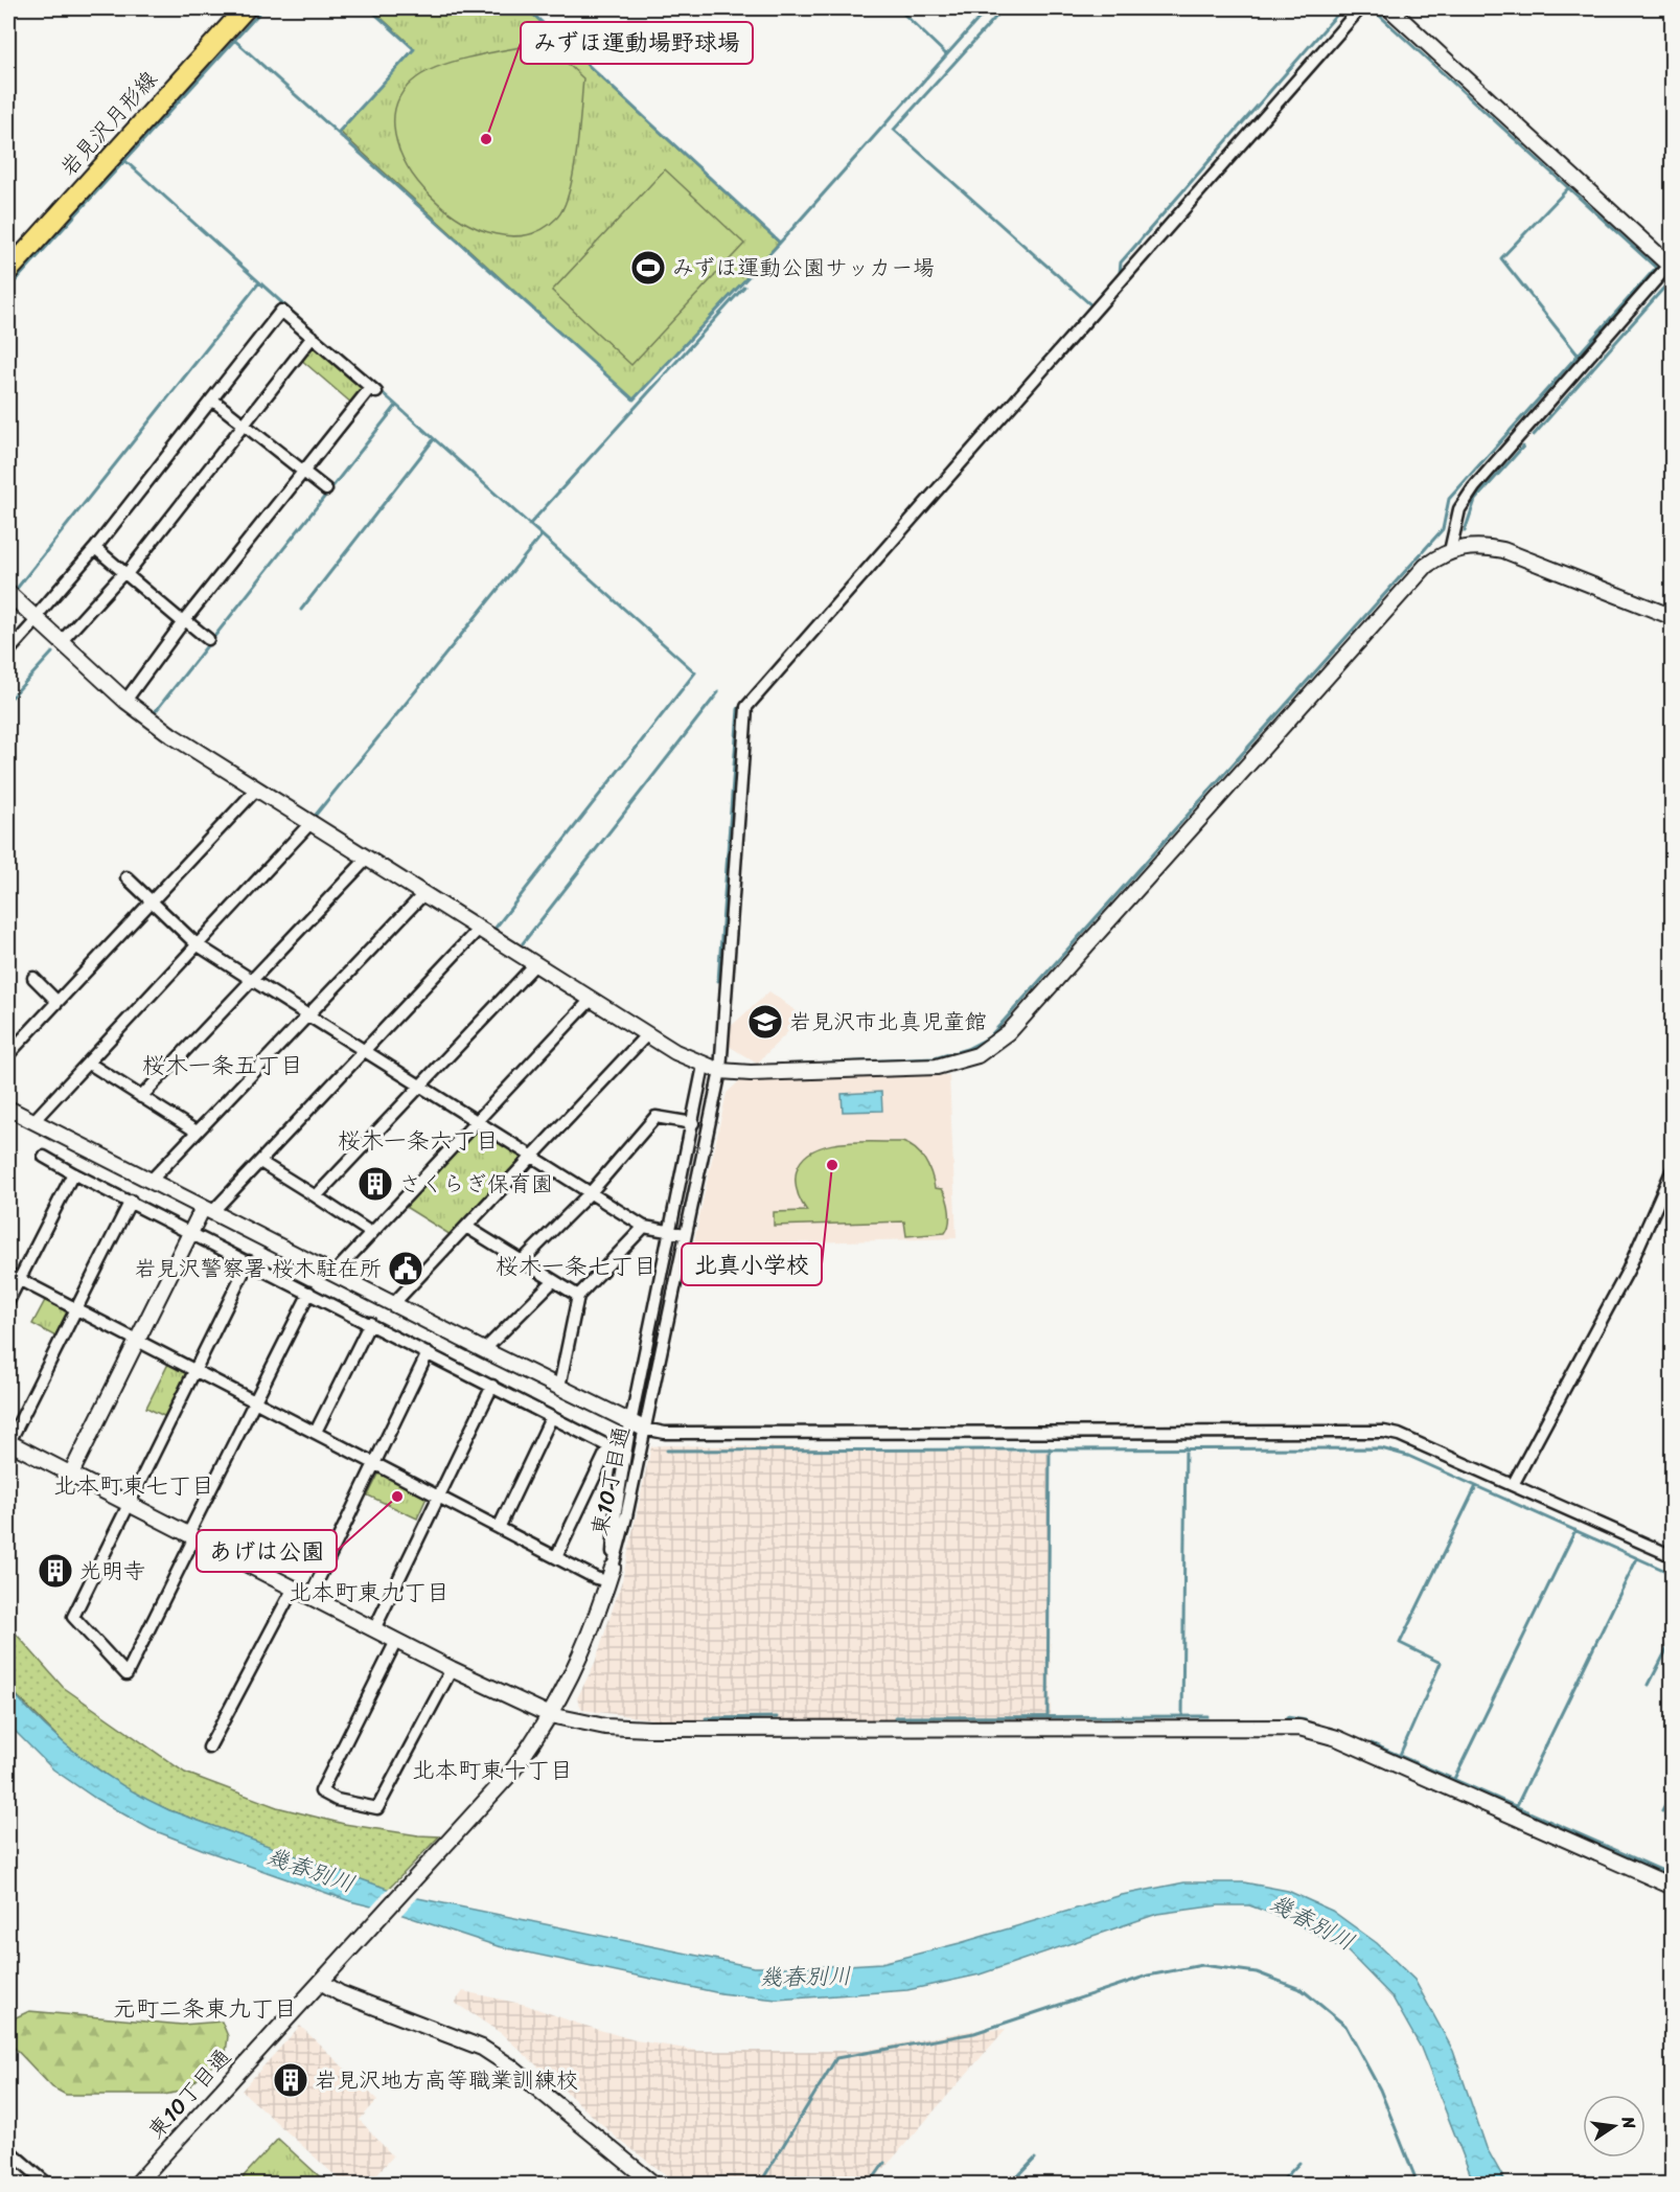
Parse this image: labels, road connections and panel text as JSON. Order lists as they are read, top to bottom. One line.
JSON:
{"streets":{"main road":["岩見沢月形線"],"street":["東10丁目通"]},"districts":["桜木一条五丁目","桜木一条六丁目","桜木一条七丁目","北本町東七丁目","北本町東九丁目","北本町東十丁目","元町二条東九丁目"],"water":["幾春別川"],"places":{"other":["みずほ運動場野球場","北真小学校","あげは公園"],"sports":["みずほ運動公園サッカー場"],"school or university":["岩見沢市北真児童館"],"building":["さくらぎ保育園","光明寺","岩見沢地方高等職業訓練校"],"public building":["岩見沢警察署 桜木駐在所"]},"north":"right"}
